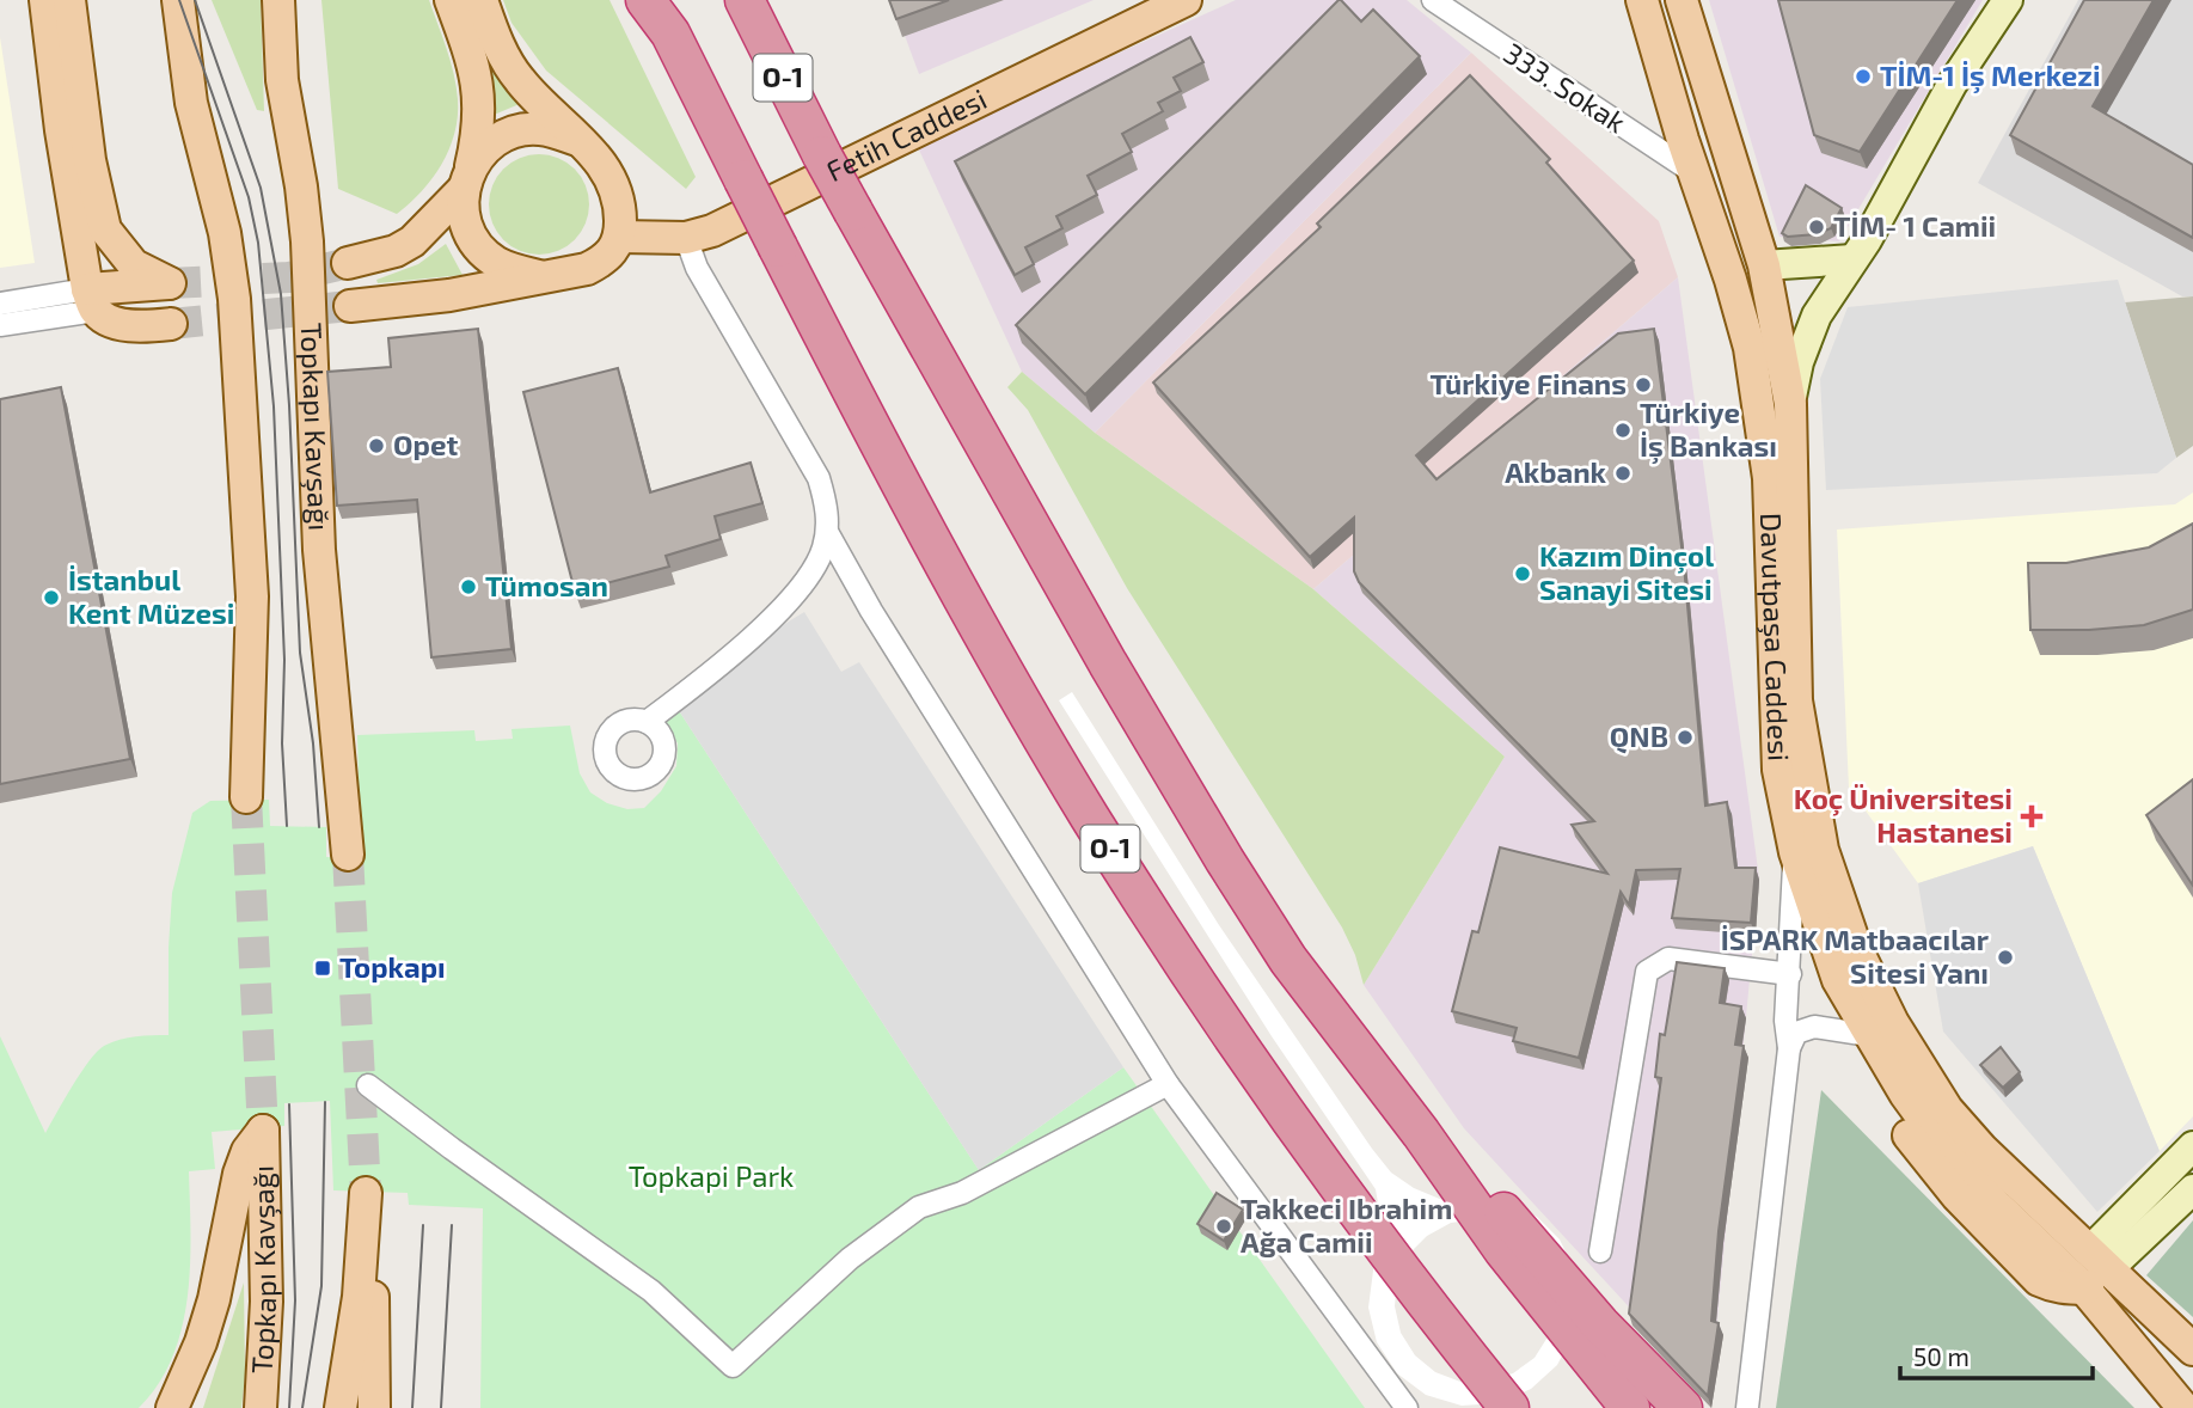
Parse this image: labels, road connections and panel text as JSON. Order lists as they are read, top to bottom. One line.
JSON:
{"streets":{"highway":["O-1"],"main road":["Fetih Caddesi","Topkapı Kavşağı","Davutpaşa Caddesi"],"street":["333. Sokak"]},"crossings":[["333. Sokak","Davutpaşa Caddesi"]],"parks":["Topkapi Park"],"places":{"other":["TİM-1 İş Merkezi","TİM- 1 Camii","Türkiye Finans","Türkiye İş Bankası","Opet","Akbank","Kazım Dinçol Sanayi Sitesi","Tümosan","İstanbul Kent Müzesi","QNB","İSPARK Matbaacılar Sitesi Yanı","Takkeci Ibrahim Ağa Camii"],"health":["Koç Üniversitesi Hastanesi"],"transit":["Topkapı"]},"scale_bar":"50 m"}
